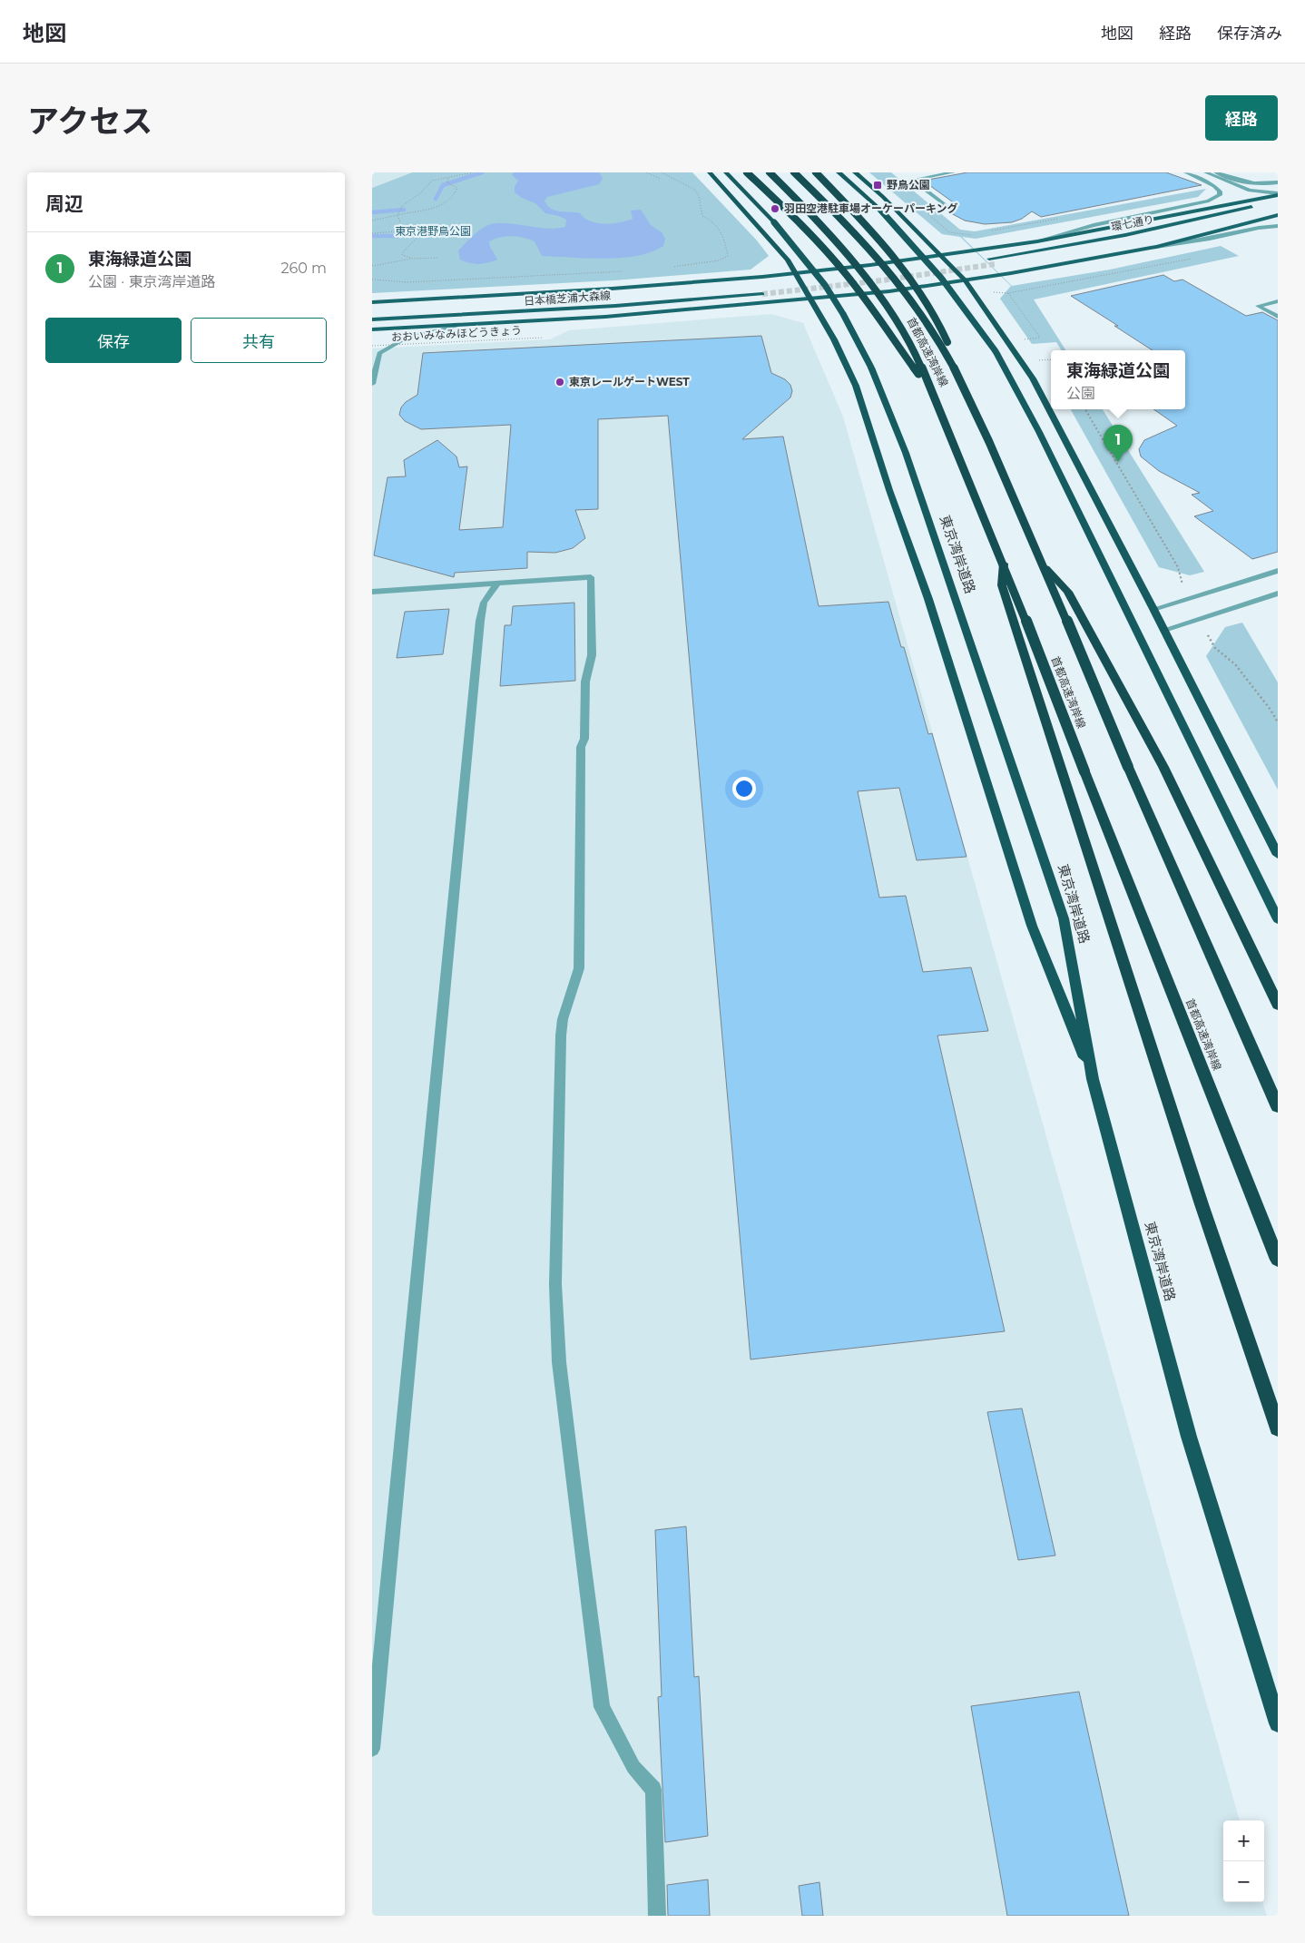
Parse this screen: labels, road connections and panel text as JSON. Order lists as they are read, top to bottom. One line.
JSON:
{"streets":{"highway":["首都高速湾岸線","東京湾岸道路"],"main road":["環七通り","日本橋芝浦大森線"],"path":["おおいみなみほどうきょう"]},"parks":["東京港野鳥公園"],"places":{"transit":["野鳥公園"],"other":["羽田空港駐車場オーケーパーキング","東京レールゲートWEST"]},"page":{"header":"地図","nav":["地図","経路","保存済み"],"title":"アクセス","buttons":["経路",["保存","共有"]],"heading":"周辺","list":[{"mark":"1","name":"東海緑道公園","note":"公園 · 東京湾岸道路","value":"260 m"}],"popup":["東海緑道公園","公園"],"pins":"1","map_buttons":["+","−"]}}
